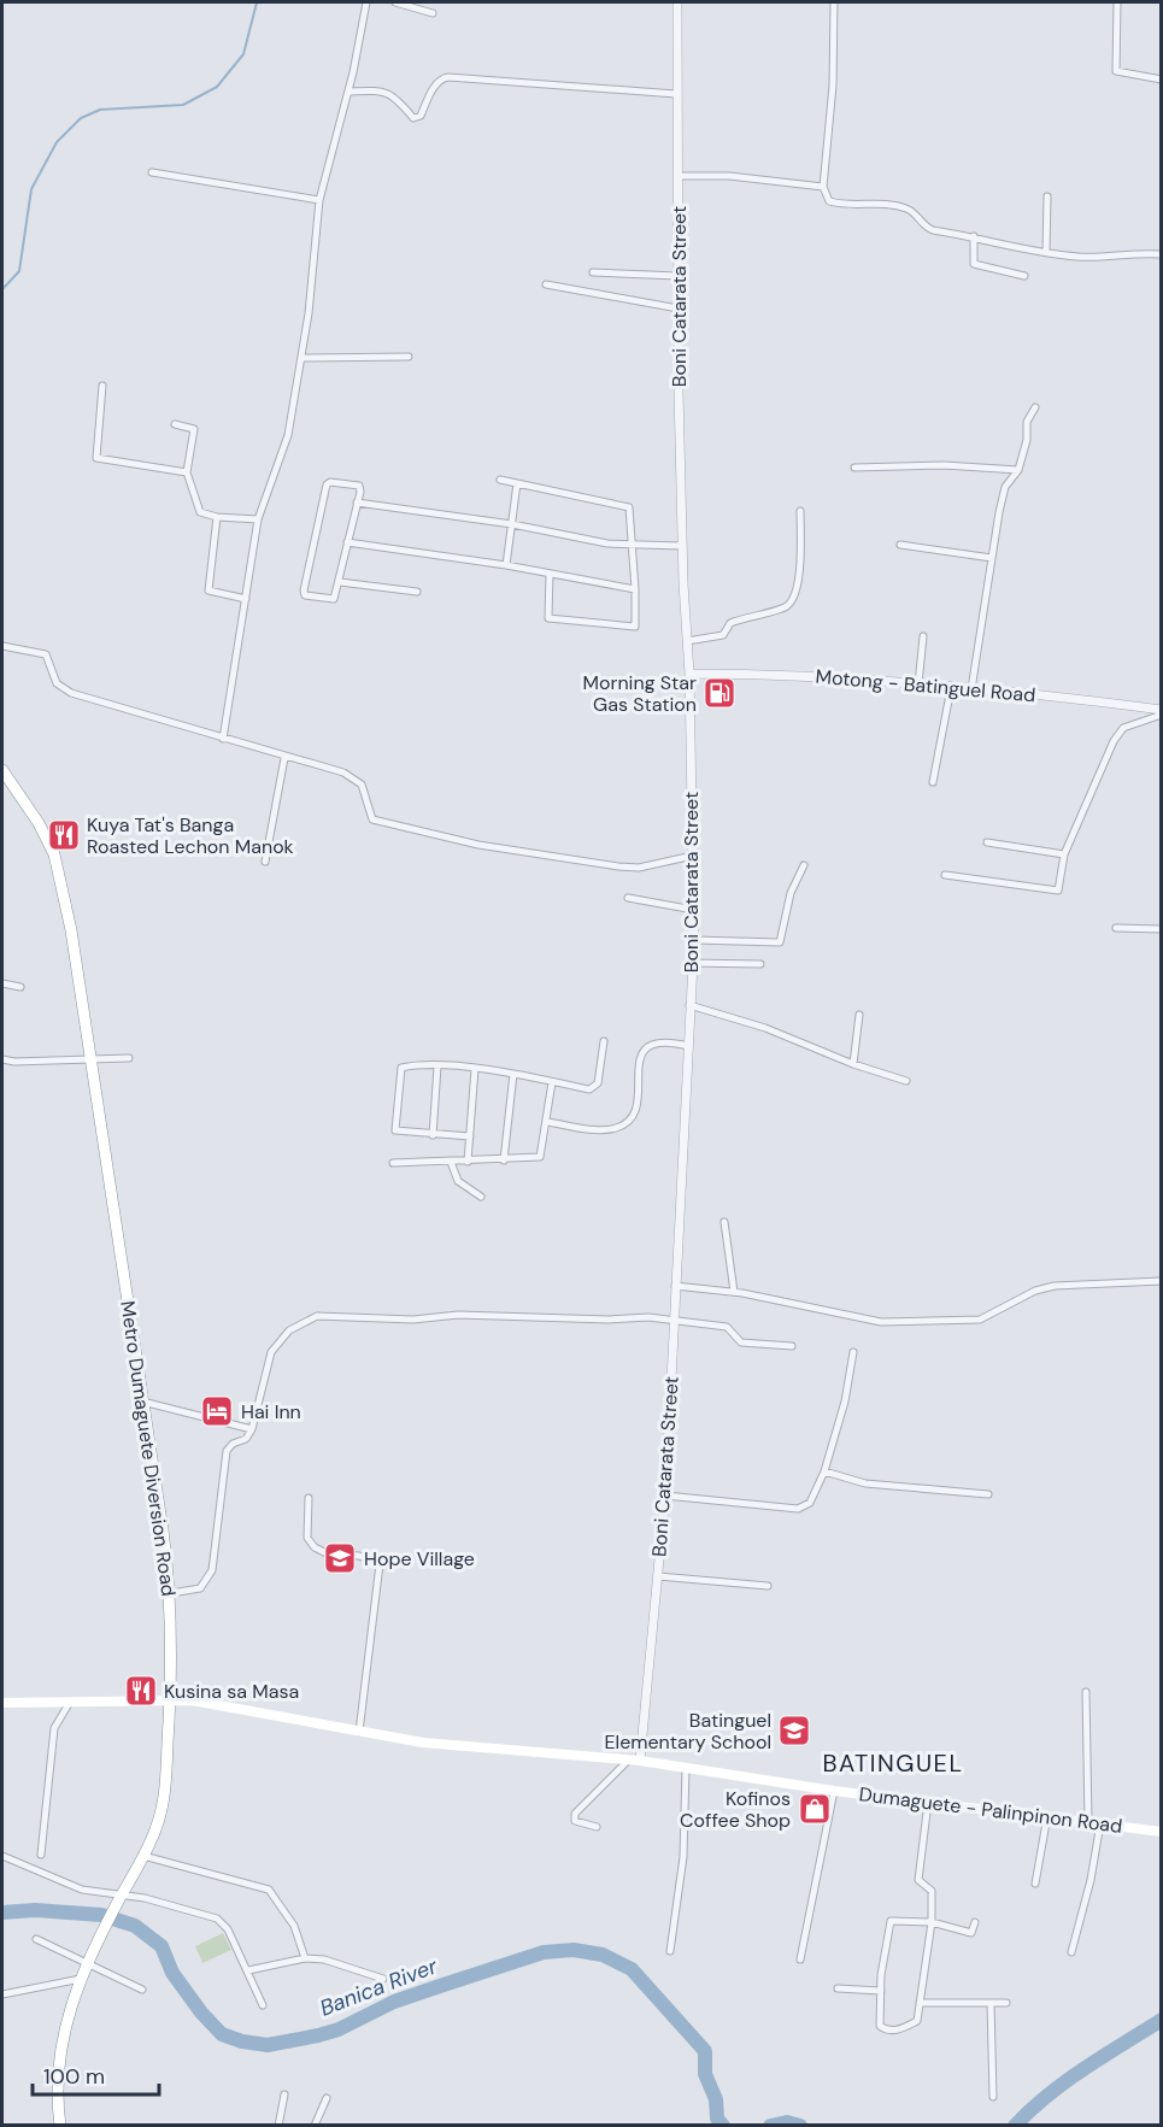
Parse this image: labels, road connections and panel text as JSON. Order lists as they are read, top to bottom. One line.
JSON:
{"streets":{"highway":["Metro Dumaguete Diversion Road"],"main road":["Dumaguete - Palinpinon Road"],"street":["Boni Catarata Street","Motong - Batinguel Road"]},"crossings":[["Boni Catarata Street","Motong - Batinguel Road"],["Boni Catarata Street","Dumaguete - Palinpinon Road"],["Metro Dumaguete Diversion Road","Dumaguete - Palinpinon Road"]],"districts":["BATINGUEL"],"water":["Banica River"],"places":{"fuel station":["Morning Star Gas Station"],"restaurant":["Kuya Tat's Banga Roasted Lechon Manok","Kusina sa Masa"],"hotel":["Hai Inn"],"school or university":["Hope Village","Batinguel Elementary School"],"shop":["Kofinos Coffee Shop"]},"scale_bar":"100 m"}
